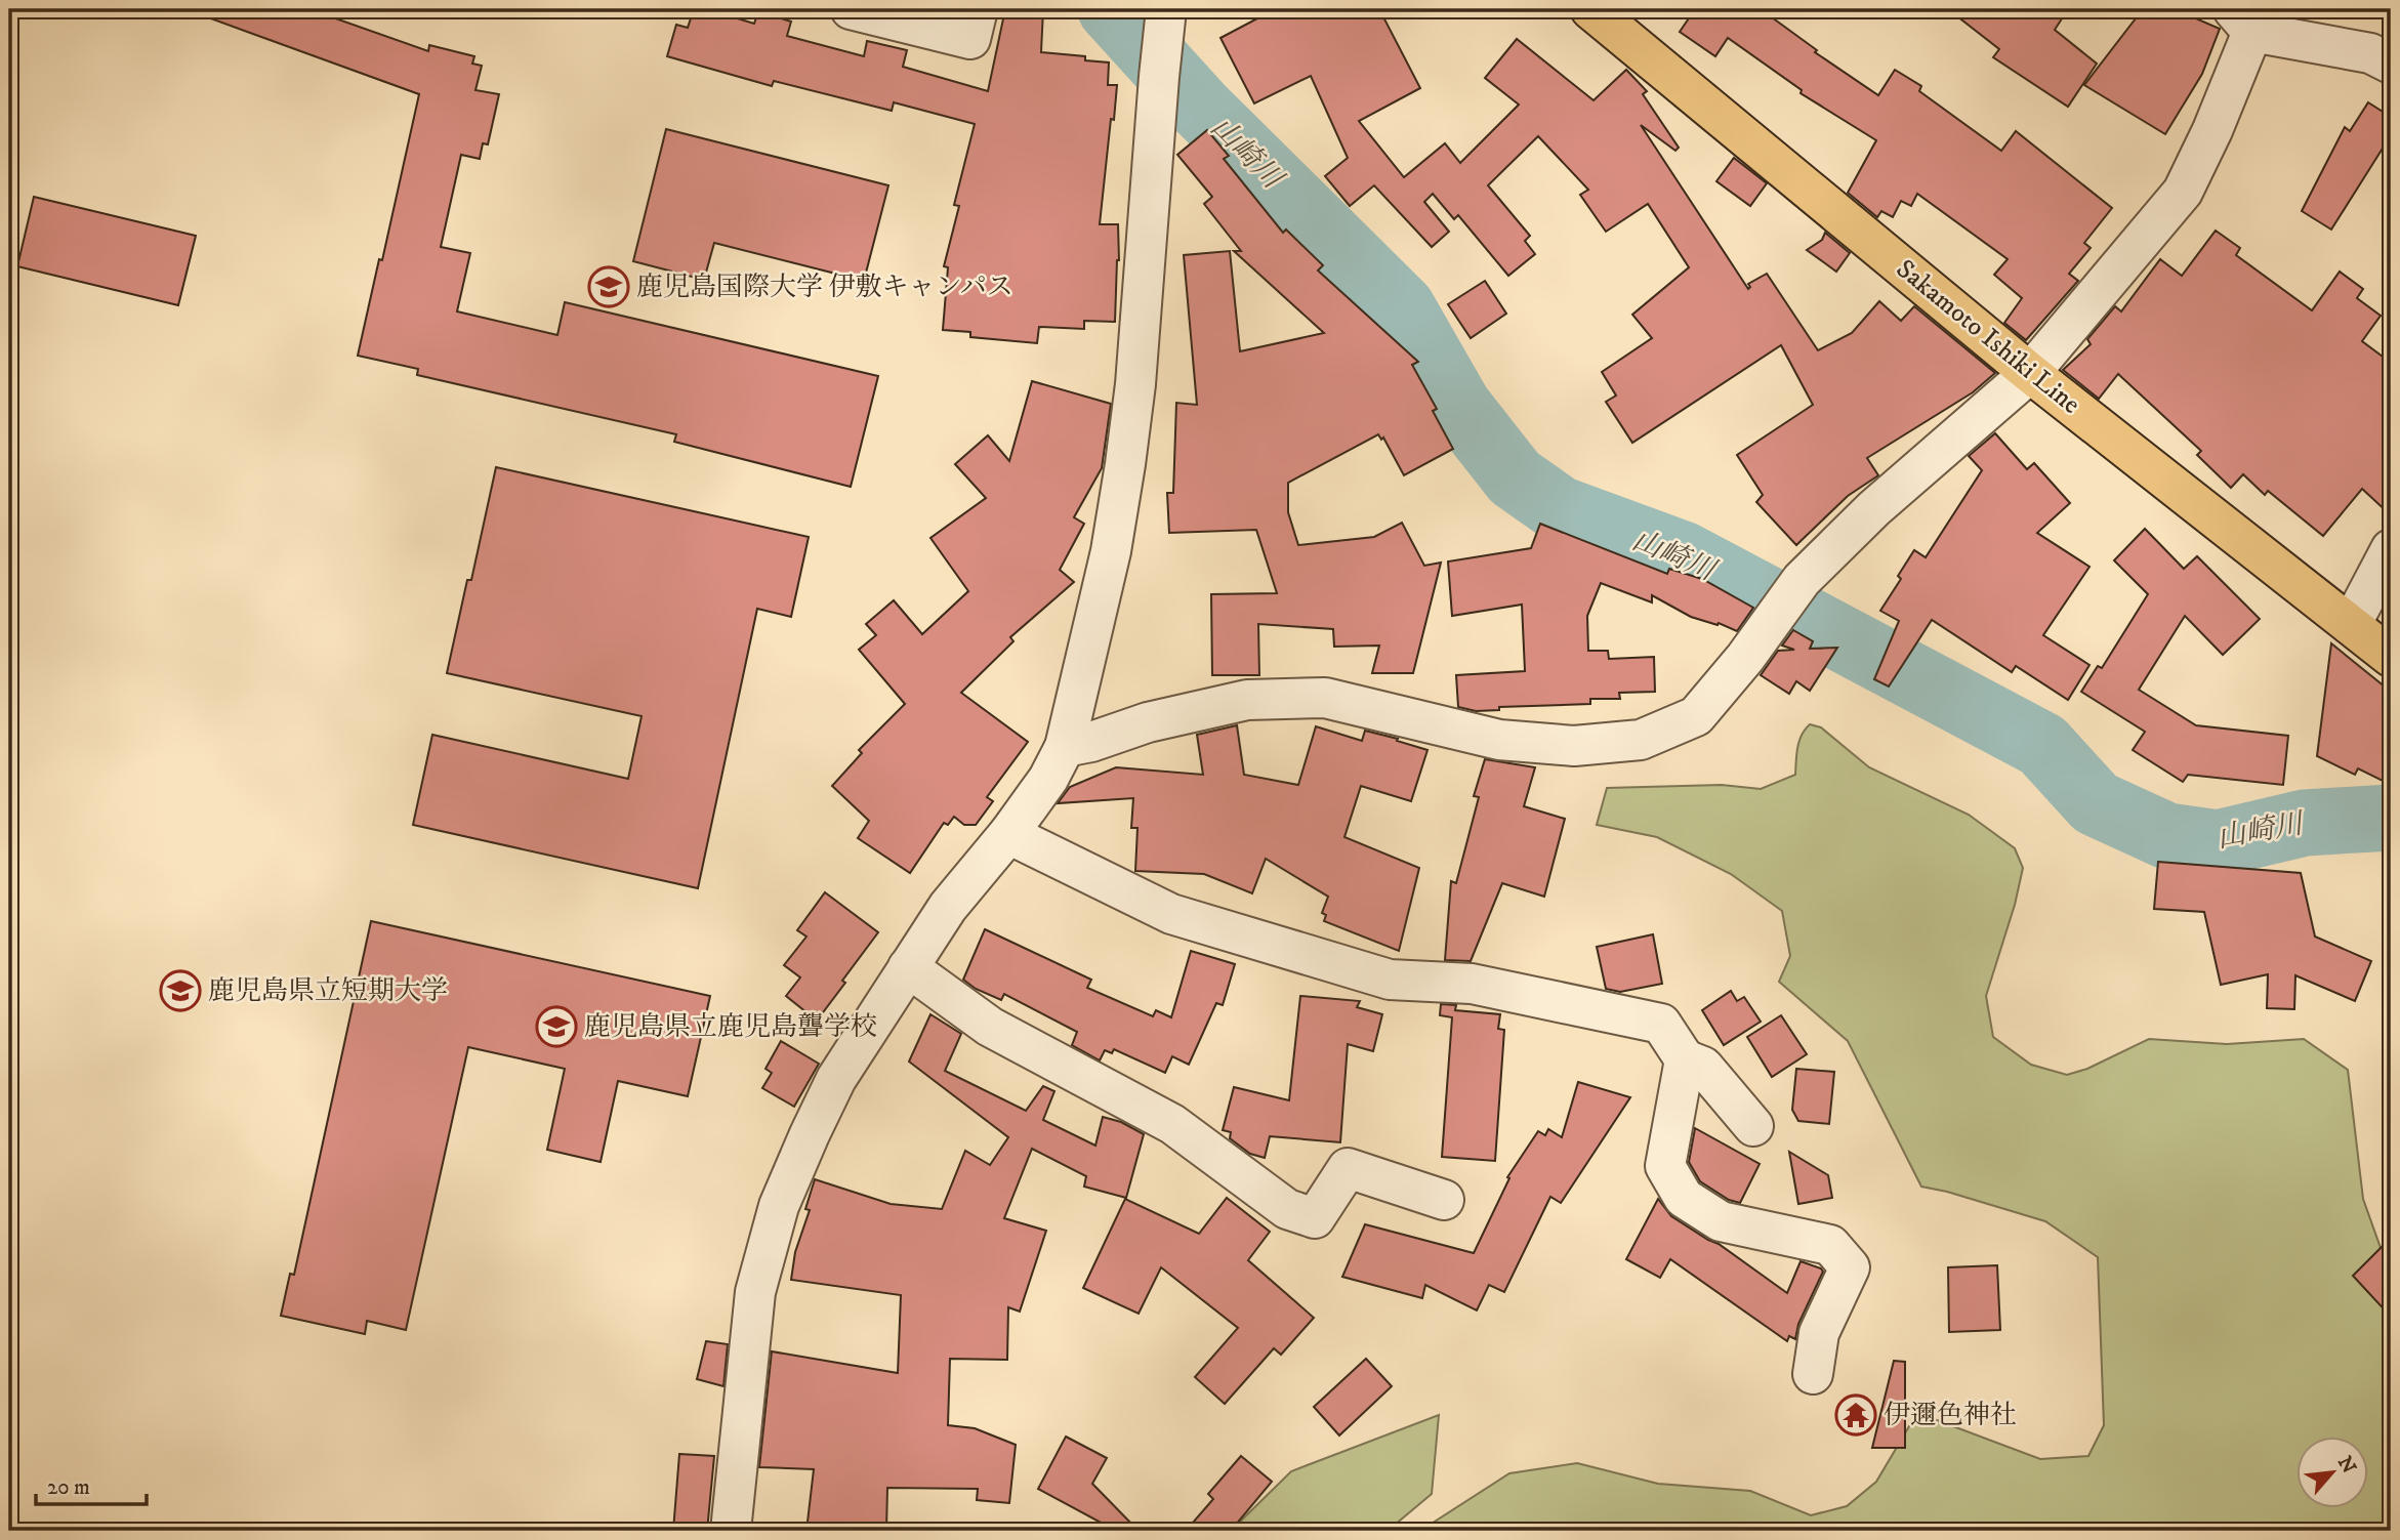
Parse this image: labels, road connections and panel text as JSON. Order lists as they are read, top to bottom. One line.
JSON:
{"streets":{"main road":["Sakamoto Ishiki Line"]},"water":["山崎川"],"places":{"school or university":["鹿児島国際大学 伊敷キャンパス","鹿児島県立短期大学","鹿児島県立鹿児島聾学校"],"temple":["伊邇色神社"]},"scale_bar":"20 m","north":"top right"}
